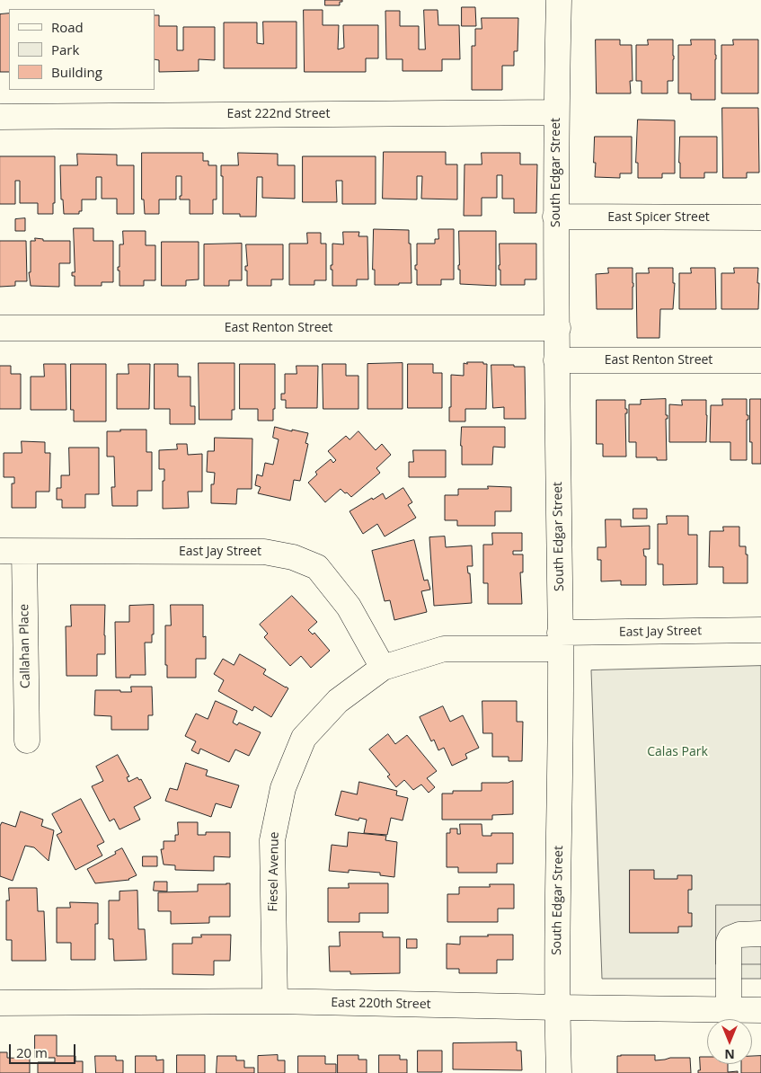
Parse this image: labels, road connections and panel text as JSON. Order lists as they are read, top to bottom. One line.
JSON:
{"streets":{"street":["East 222nd Street","South Edgar Street","East Spicer Street","East Renton Street","East Jay Street","Callahan Place","Fiesel Avenue","East 220th Street"]},"crossings":[["East 222nd Street","South Edgar Street"],["South Edgar Street","East Spicer Street"],["South Edgar Street","East Renton Street"],["South Edgar Street","East Jay Street"],["South Edgar Street","Fiesel Avenue"],["South Edgar Street","East 220th Street"],["East Jay Street","Callahan Place"],["East Jay Street","Fiesel Avenue"],["Fiesel Avenue","East 220th Street"]],"parks":["Calas Park"],"legend":["Road","Park","Building"],"scale_bar":"20 m","north":"bottom"}
